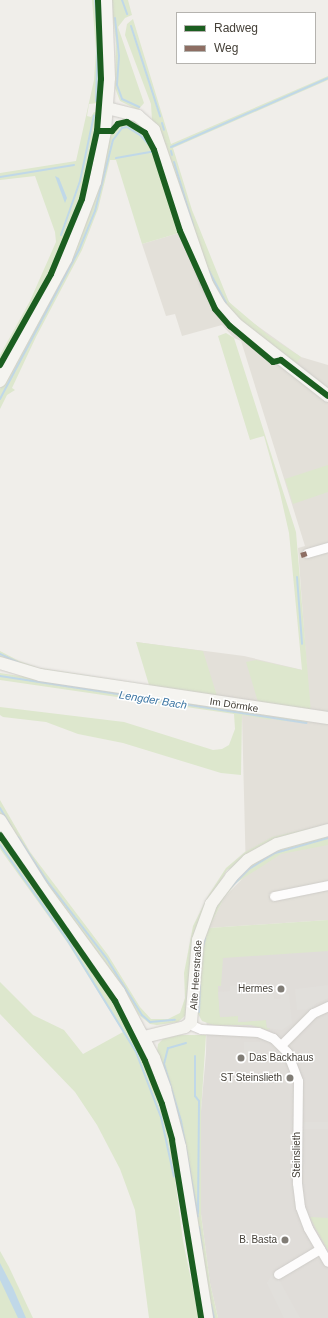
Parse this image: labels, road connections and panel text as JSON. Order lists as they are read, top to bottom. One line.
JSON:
{"streets":{"main road":["Im Dörmke","Alte Heerstraße"],"street":["Steinslieth"]},"crossings":[["Alte Heerstraße","Steinslieth"]],"water":["Lengder Bach"],"places":["Hermes","Das Backhaus","ST Steinslieth","B. Basta"],"legend":["Radweg","Weg"]}
